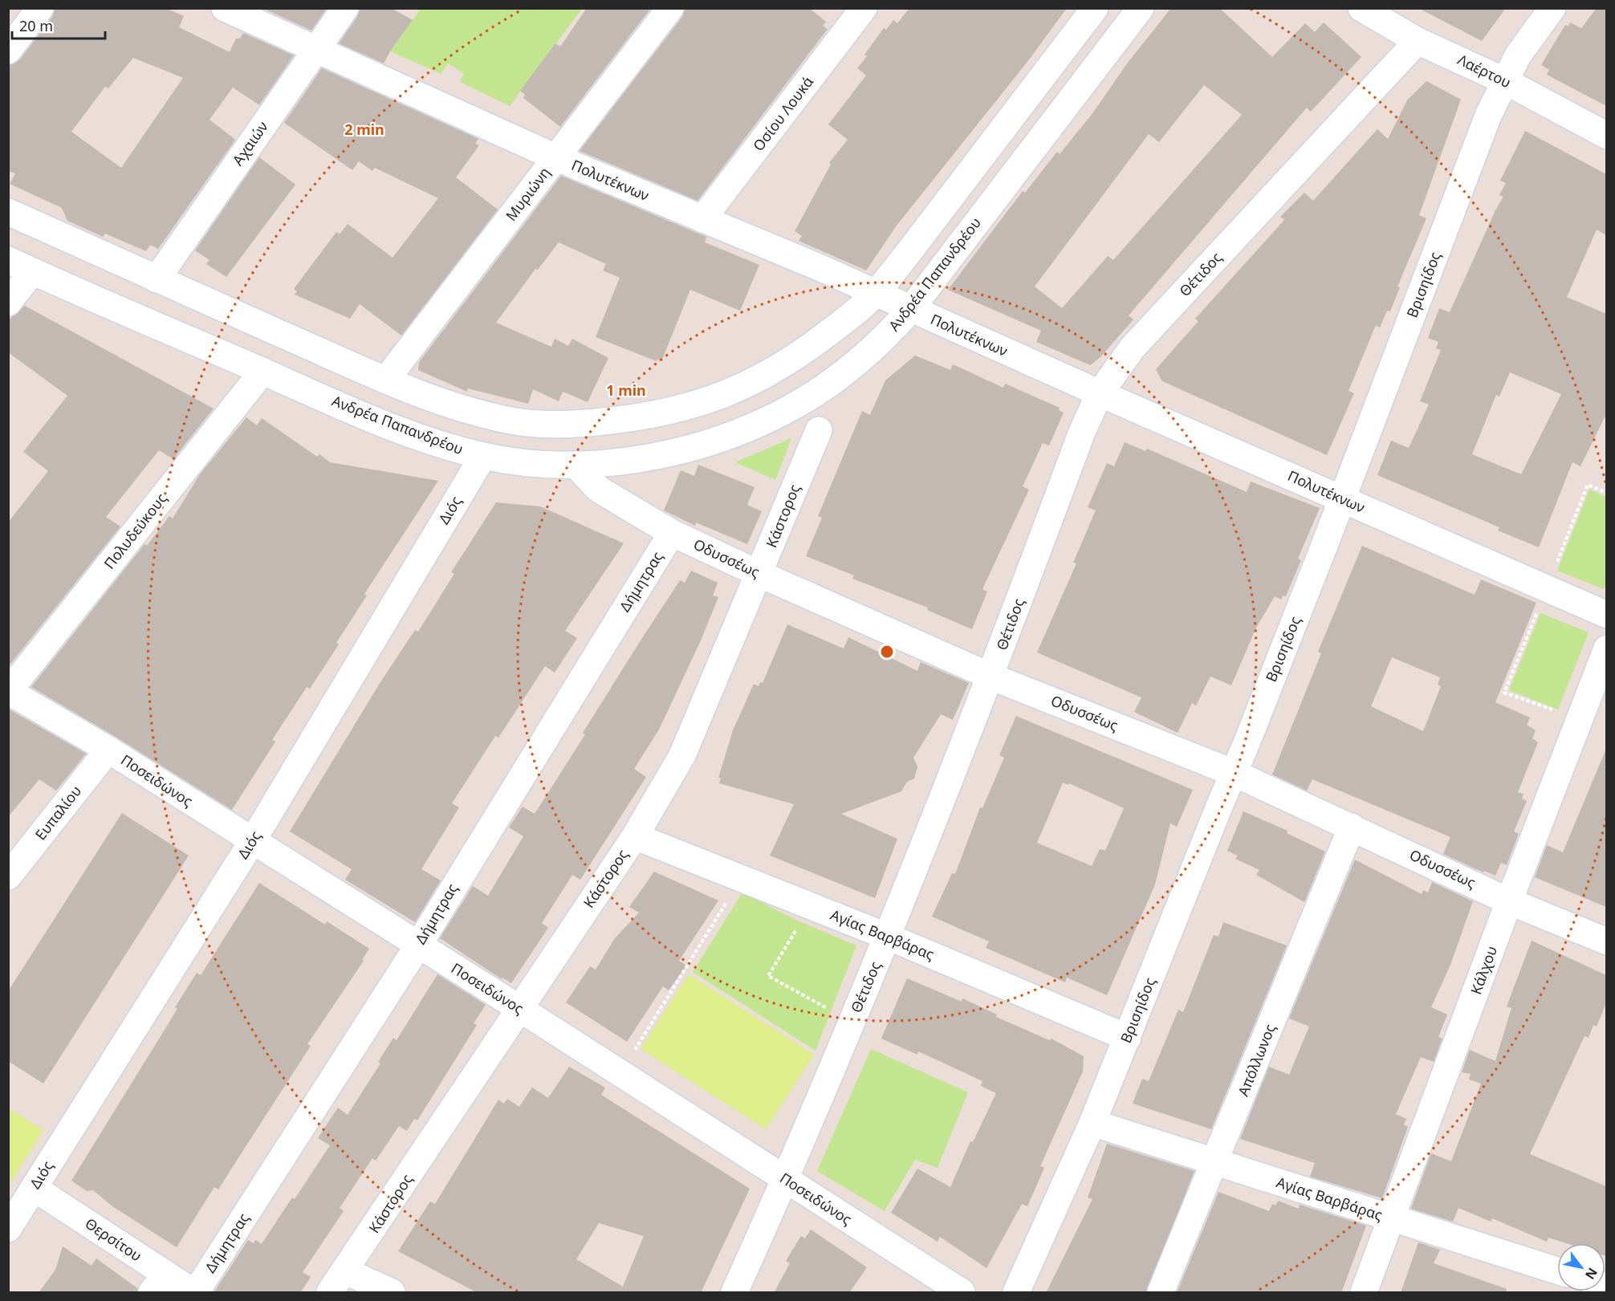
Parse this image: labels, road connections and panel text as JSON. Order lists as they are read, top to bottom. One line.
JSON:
{"streets":{"street":["Λαέρτου","Οσίου Λουκά","Αχαιών","Πολυτέκνων","Μυριώνη","Ανδρέα Παπανδρέου","Θέτιδος","Βρισηίδος","Διός","Κάστορος","Πολυδεύκους","Οδυσσέως","Δήμητρας","Ποσειδώνος","Ευπαλίου","Αγίας Βαρβάρας","Κάλχου","Απόλλωνος","Θερσίτου"]},"crossings":[["Λαέρτου","Θέτιδος"],["Λαέρτου","Βρισηίδος"],["Οσίου Λουκά","Πολυτέκνων"],["Αχαιών","Πολυτέκνων"],["Πολυτέκνων","Μυριώνη"],["Πολυτέκνων","Ανδρέα Παπανδρέου"],["Πολυτέκνων","Θέτιδος"],["Πολυτέκνων","Βρισηίδος"],["Ανδρέα Παπανδρέου","Διός"],["Ανδρέα Παπανδρέου","Πολυδεύκους"],["Ανδρέα Παπανδρέου","Οδυσσέως"],["Θέτιδος","Οδυσσέως"],["Θέτιδος","Ποσειδώνος"],["Θέτιδος","Αγίας Βαρβάρας"],["Βρισηίδος","Οδυσσέως"],["Βρισηίδος","Αγίας Βαρβάρας"],["Διός","Ποσειδώνος"],["Διός","Θερσίτου"],["Κάστορος","Οδυσσέως"],["Κάστορος","Ποσειδώνος"],["Κάστορος","Αγίας Βαρβάρας"],["Πολυδεύκους","Ποσειδώνος"],["Οδυσσέως","Δήμητρας"],["Οδυσσέως","Κάλχου"],["Οδυσσέως","Απόλλωνος"],["Δήμητρας","Ποσειδώνος"],["Δήμητρας","Θερσίτου"],["Ποσειδώνος","Ευπαλίου"],["Αγίας Βαρβάρας","Κάλχου"],["Αγίας Βαρβάρας","Απόλλωνος"]],"scale_bar":"20 m","north":"bottom right","rings":["2 min","1 min"]}
